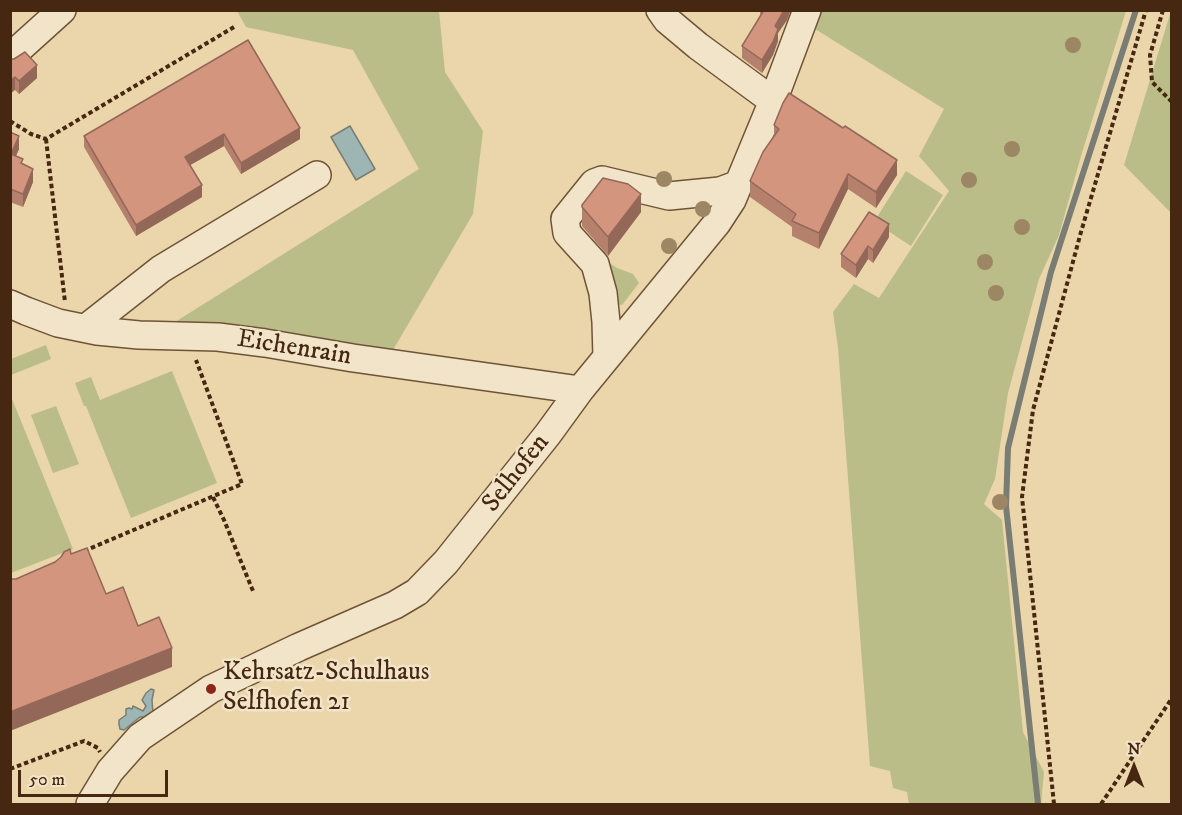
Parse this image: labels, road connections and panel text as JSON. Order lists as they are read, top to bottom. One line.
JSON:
{"streets":{"street":["Eichenrain","Selhofen"]},"crossings":[["Eichenrain","Selhofen"]],"places":["Kehrsatz-Schulhaus Selfhofen 21"],"scale_bar":"50 m","north":"top"}
